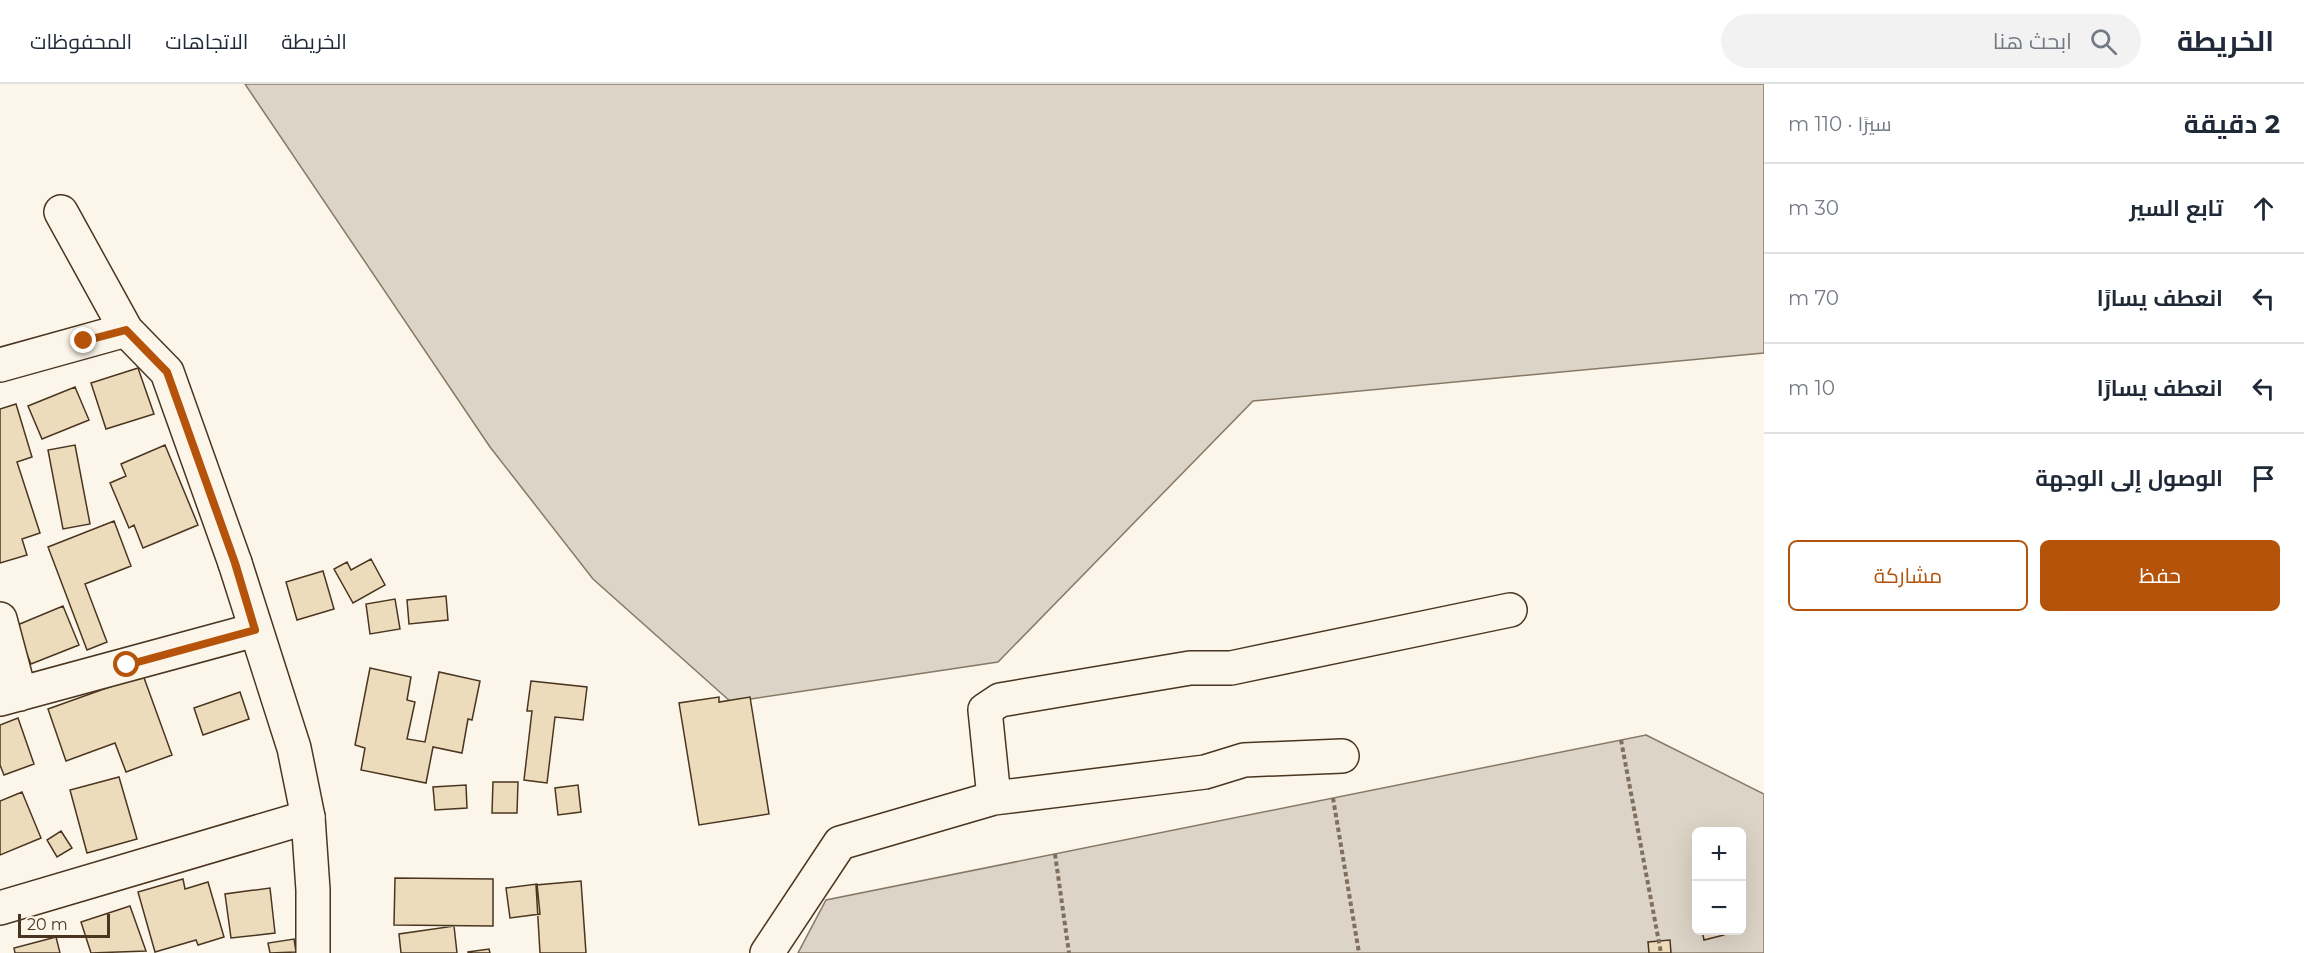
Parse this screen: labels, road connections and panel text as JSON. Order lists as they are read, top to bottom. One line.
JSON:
{"scale_bar":"20 m","page":{"header":"الخريطة","search":"ابحث هنا","nav":["الخريطة","الاتجاهات","المحفوظات"],"heading":["2 دقيقة","سيرًا · 110 m"],"list":[["تابع السير","30 m"],["انعطف يسارًا","70 m"],["انعطف يسارًا","10 m"],"الوصول إلى الوجهة"],"buttons":["حفظ","مشاركة"],"map_buttons":["+","−"],"scale":"20 m"}}
